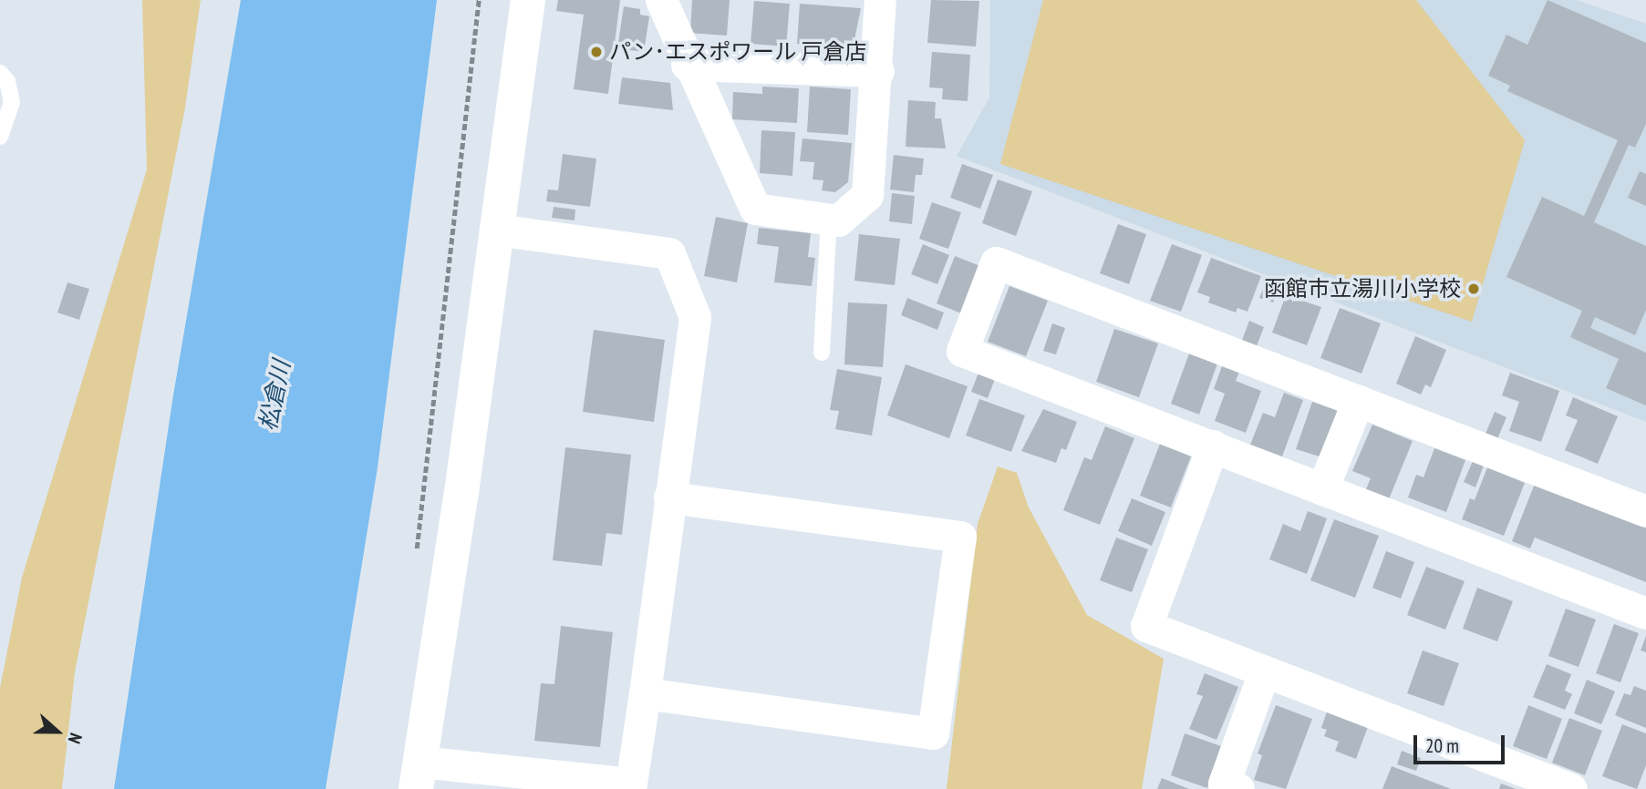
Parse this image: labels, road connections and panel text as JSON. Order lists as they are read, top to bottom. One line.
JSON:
{"water":["松倉川"],"places":["パン･エスポワール 戸倉店","函館市立湯川小学校"],"scale_bar":"20 m","north":"right"}
